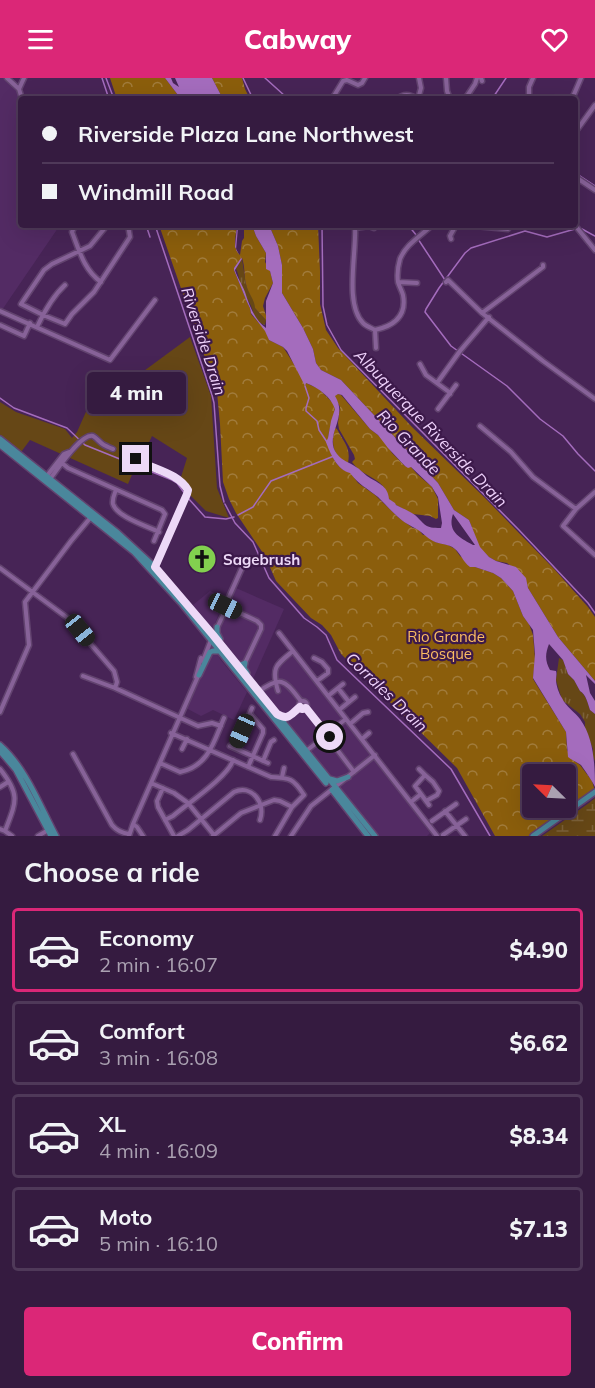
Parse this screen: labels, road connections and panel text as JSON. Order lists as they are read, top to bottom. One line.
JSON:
{"water":["Riverside Drain","Albuquerque Riverside Drain","Rio Grande","Corrales Drain"],"parks":["Rio Grande Bosque"],"places":{"church":["Sagebrush"]},"north":"top left","page":{"header":"Cabway","banner":["Riverside Plaza Lane Northwest","Windmill Road"],"bubble":"4 min","heading":"Choose a ride","list":[{"name":"Economy","note":"2 min · 16:07","value":"$4.90"},{"name":"Comfort","note":"3 min · 16:08","value":"$6.62"},{"name":"XL","note":"4 min · 16:09","value":"$8.34"},{"name":"Moto","note":"5 min · 16:10","value":"$7.13"}],"buttons":"Confirm"}}
